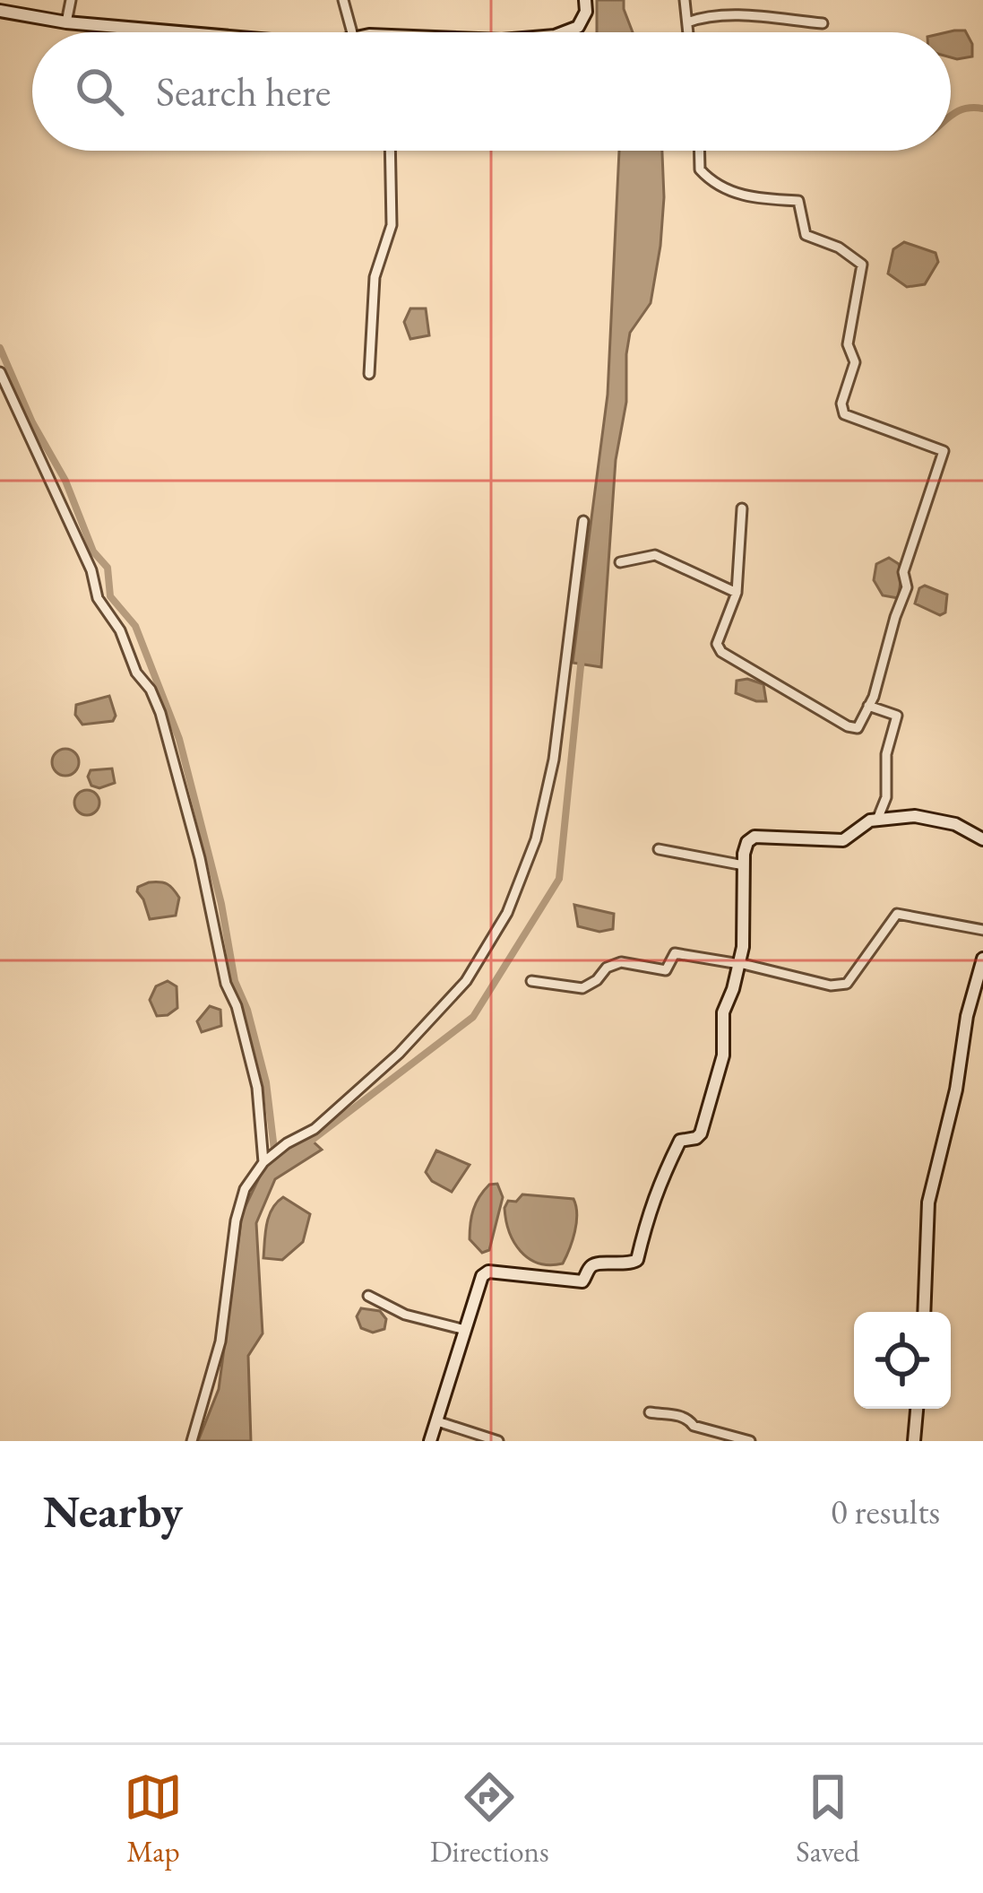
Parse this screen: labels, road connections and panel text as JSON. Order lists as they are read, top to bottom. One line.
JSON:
{"page":{"search":"Search here","heading":["Nearby","0 results"],"nav":["Map","Directions","Saved"]}}
